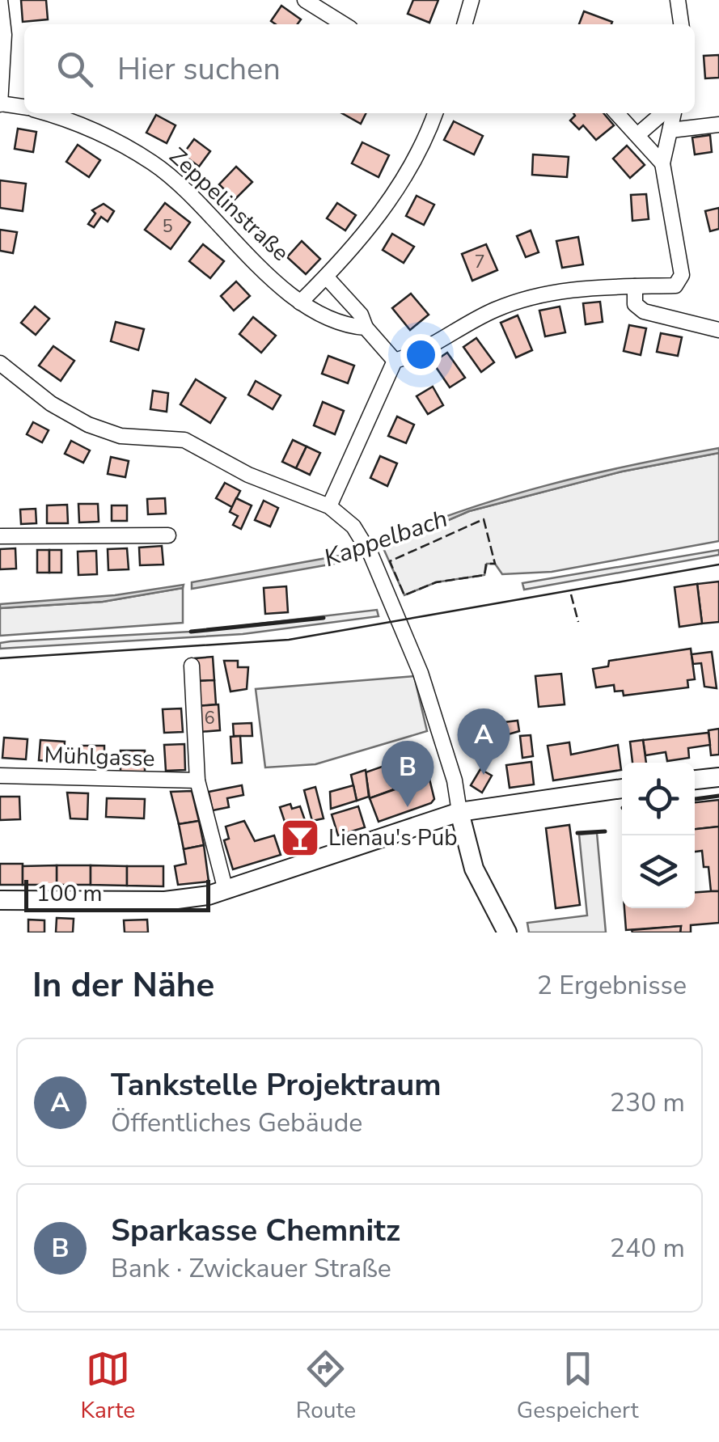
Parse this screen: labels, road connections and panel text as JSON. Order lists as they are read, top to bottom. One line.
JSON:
{"streets":{"street":["Zeppelinstraße","Mühlgasse"]},"water":["Kappelbach"],"places":{"bar":["Lienau's Pub"]},"house_numbers":["5","7","6"],"scale_bar":"100 m","page":{"search":"Hier suchen","pins":["A","B"],"scale":"100 m","heading":["In der Nähe","2 Ergebnisse"],"list":[{"mark":"A","name":"Tankstelle Projektraum","note":"Öffentliches Gebäude","value":"230 m"},{"mark":"B","name":"Sparkasse Chemnitz","note":"Bank · Zwickauer Straße","value":"240 m"}],"nav":["Karte","Route","Gespeichert"]}}
